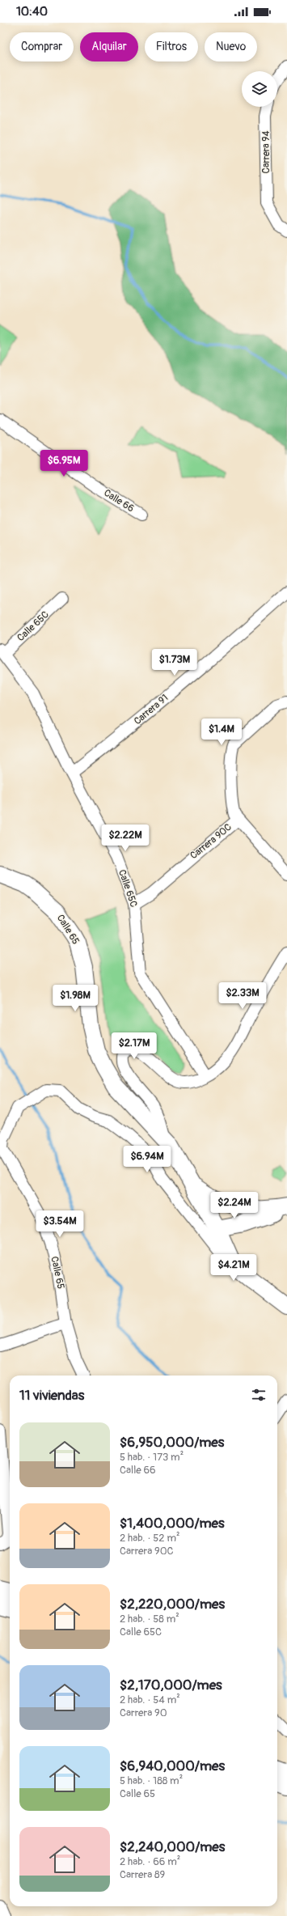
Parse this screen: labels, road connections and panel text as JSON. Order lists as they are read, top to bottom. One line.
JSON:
{"streets":{"main road":["Calle 65"],"street":["Carrera 94","Calle 66","Calle 65C","Carrera 91","Carrera 90C"]},"crossings":[["Calle 65C","Carrera 91"],["Calle 65C","Carrera 90C"]],"page":{"status":"10:40","chip":["Comprar","Alquilar","Filtros","Nuevo"],"price":["$6.95M","$1.73M","$1.4M","$2.22M","$2.33M","$1.98M","$2.17M","$6.94M","$2.24M","$3.54M","$4.21M"],"heading":"11 viviendas","list":[{"name":"$6,950,000/mes","note":"5 hab. · 173 m² · Calle 66"},{"name":"$1,400,000/mes","note":"2 hab. · 52 m² · Carrera 90C"},{"name":"$2,220,000/mes","note":"2 hab. · 58 m² · Calle 65C"},{"name":"$2,170,000/mes","note":"2 hab. · 54 m² · Carrera 90"},{"name":"$6,940,000/mes","note":"5 hab. · 188 m² · Calle 65"},{"name":"$2,240,000/mes","note":"2 hab. · 66 m² · Carrera 89"}]}}
